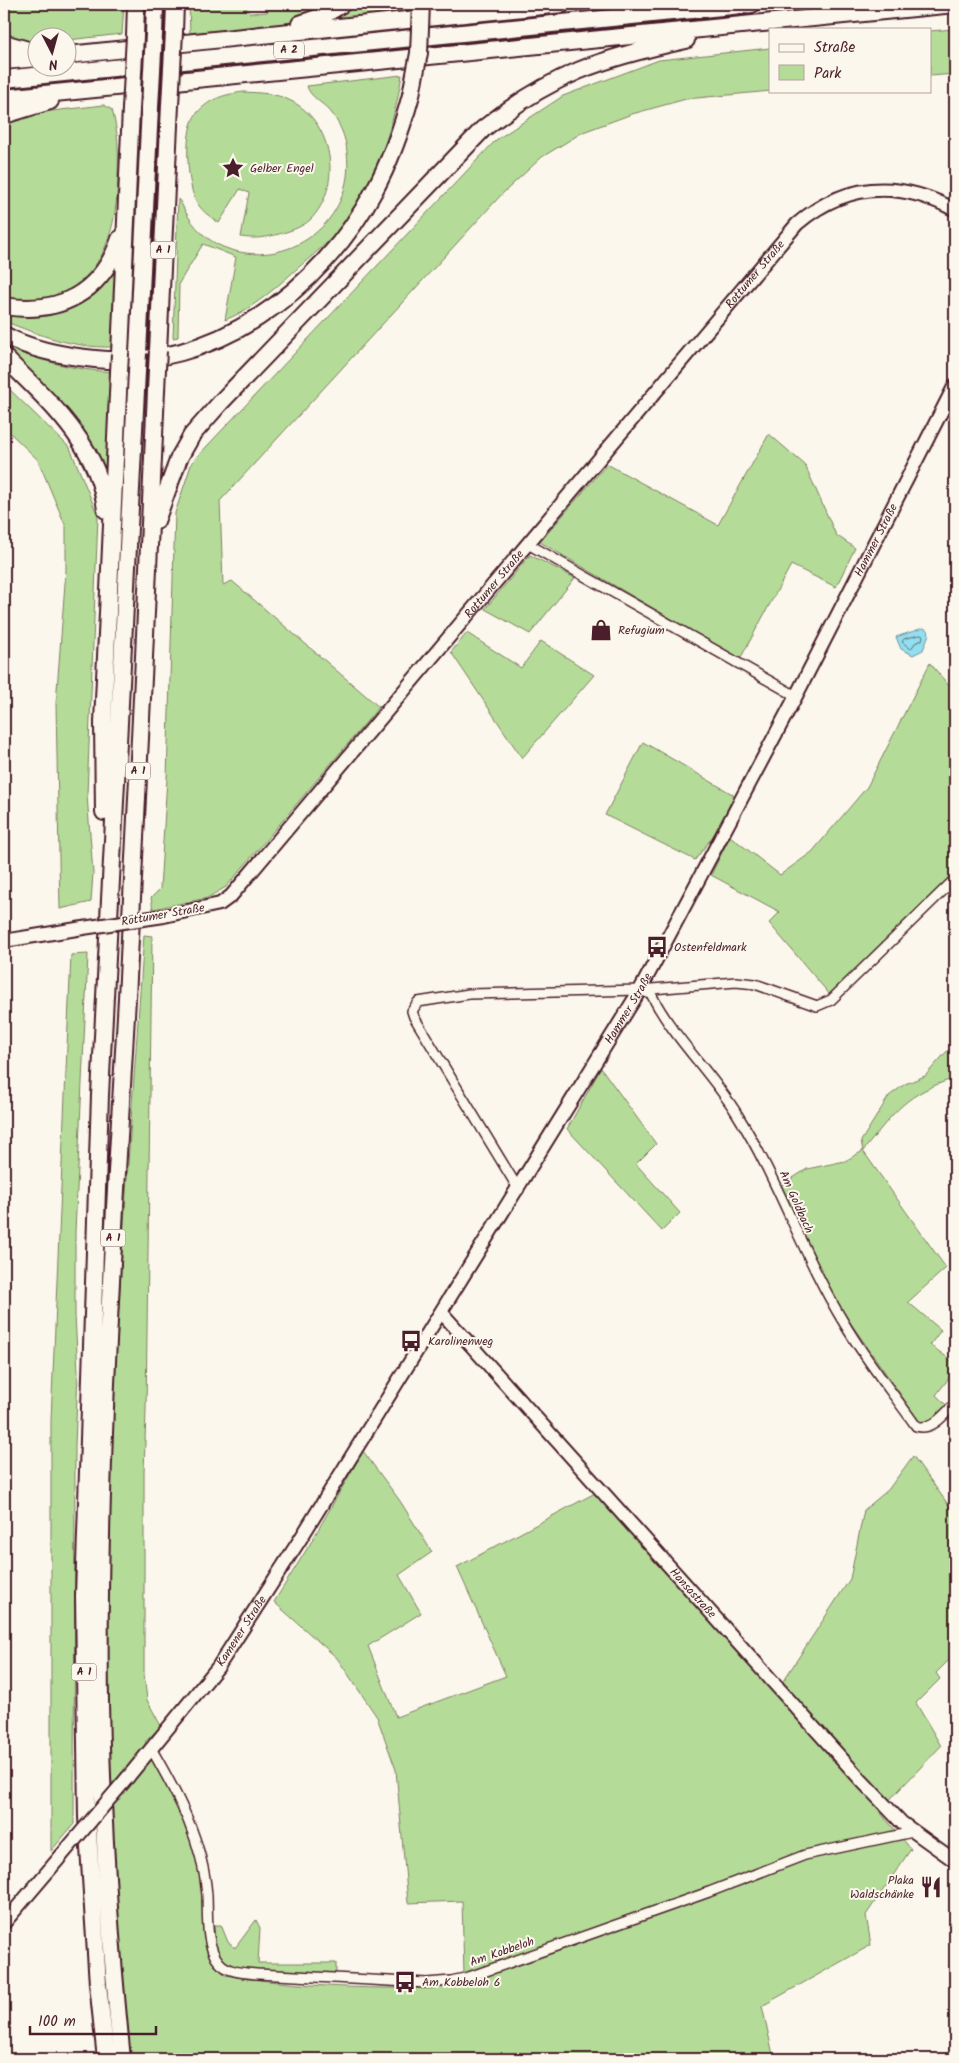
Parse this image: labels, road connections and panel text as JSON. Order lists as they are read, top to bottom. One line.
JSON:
{"streets":{"highway":["A 2","A 1"],"street":["Rottumer Straße","Hammer Straße","Am Goldbach","Hansastraße","Kamener Straße","Am Kobbeloh"]},"crossings":[["Hammer Straße","Am Goldbach"],["Hammer Straße","Hansastraße"],["Hammer Straße","Kamener Straße"],["Hansastraße","Kamener Straße"],["Hansastraße","Am Kobbeloh"],["Kamener Straße","Am Kobbeloh"]],"places":{"place":["Gelber Engel"],"shop":["Refugium"],"bus stop":["Ostenfeldmark","Karolinenweg","Am Kobbeloh 6"],"restaurant":["Plaka Waldschänke"]},"legend":["Straße","Park"],"scale_bar":"100 m","north":"bottom"}
